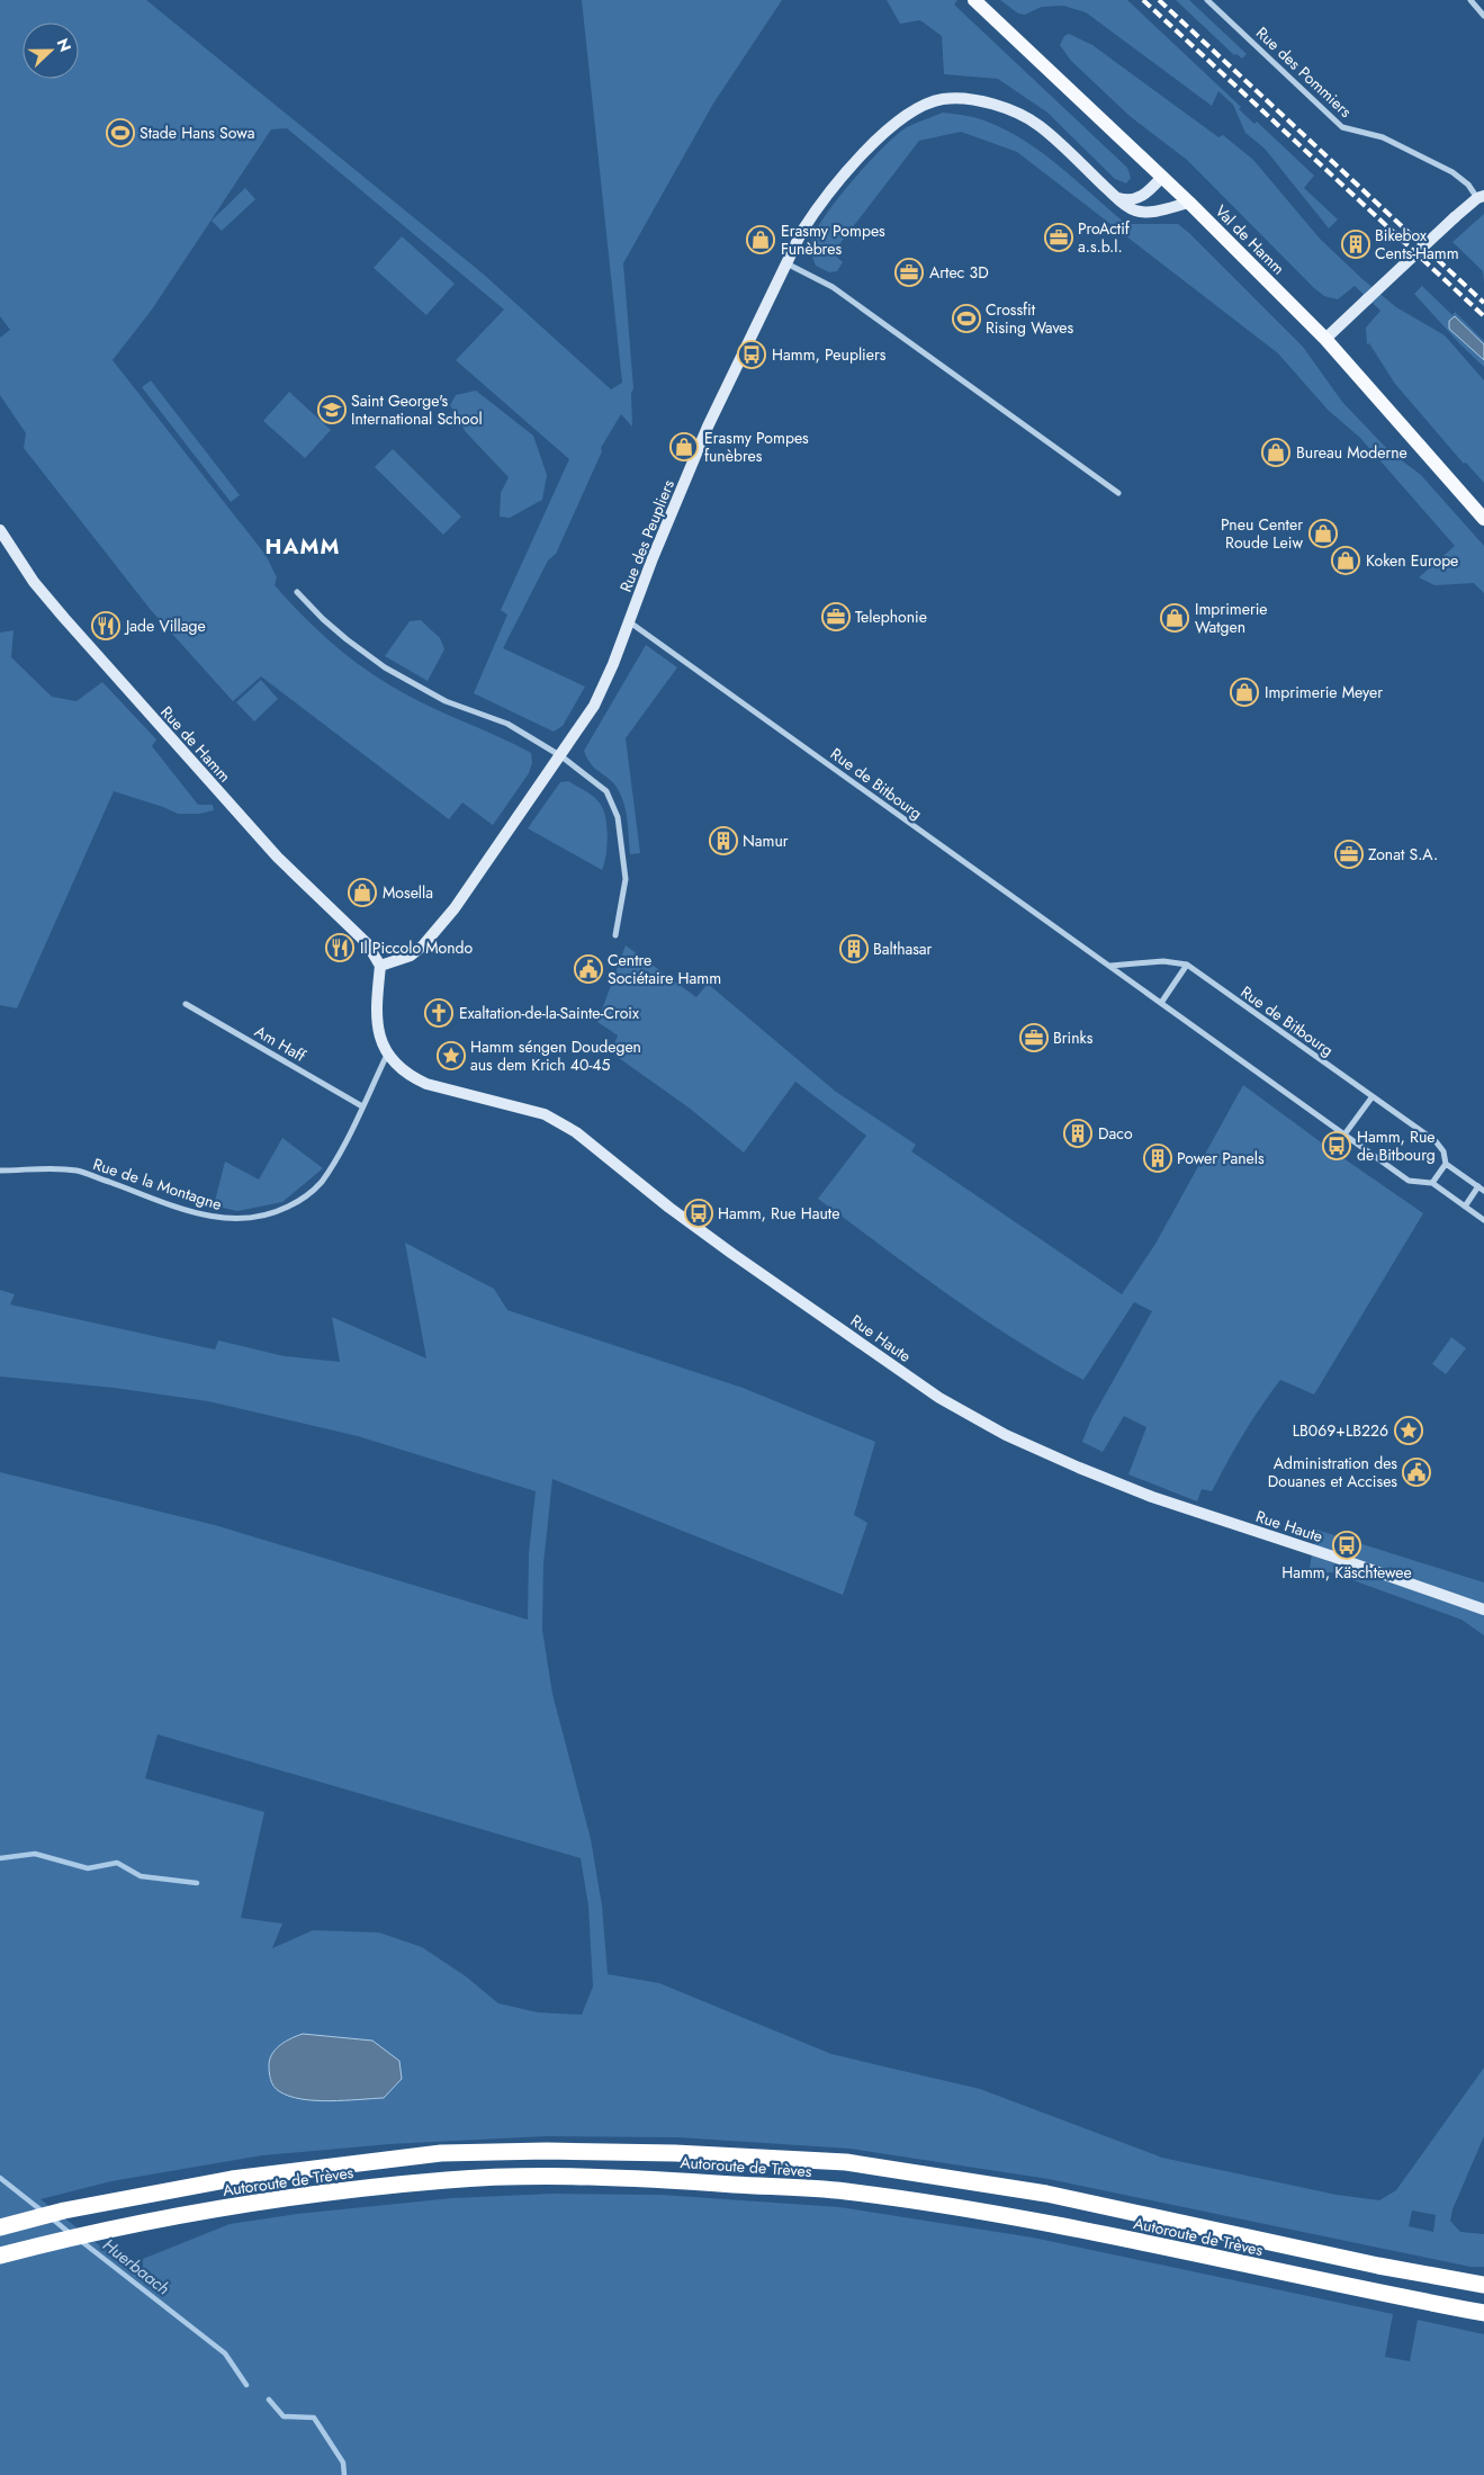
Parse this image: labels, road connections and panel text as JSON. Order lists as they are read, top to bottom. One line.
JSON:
{"streets":{"highway":["Autoroute de Trèves"],"main road":["Val de Hamm","Rue des Peupliers","Rue de Hamm","Rue Haute"],"street":["Rue des Pommiers","Rue de Bitbourg","Am Haff","Rue de la Montagne"]},"crossings":[["Val de Hamm","Rue des Peupliers"],["Rue des Peupliers","Rue de Hamm"],["Rue des Peupliers","Rue de Bitbourg"],["Rue des Peupliers","Rue Haute"],["Rue de Hamm","Rue Haute"],["Am Haff","Rue de la Montagne"],["Rue de la Montagne","Rue Haute"]],"districts":["HAMM"],"water":["Huerbaach"],"places":{"sports":["Stade Hans Sowa","Crossfit Rising Waves"],"office":["ProActif a.s.b.l.","Artec 3D","Telephonie","Zonat S.A.","Brinks"],"shop":["Erasmy Pompes Funèbres","Erasmy Pompes funèbres","Bureau Moderne","Pneu Center Roude Leiw","Koken Europe","Imprimerie Watgen","Imprimerie Meyer","Mosella"],"building":["Bikebox Cents-Hamm","Namur","Balthasar","Daco","Power Panels"],"bus stop":["Hamm, Peupliers","Hamm, Rue de Bitbourg","Hamm, Rue Haute","Hamm, Käschtewee"],"school or university":["Saint George's International School"],"restaurant":["Jade Village","Il Piccolo Mondo"],"public building":["Centre Sociétaire Hamm","Administration des Douanes et Accises"],"church":["Exaltation-de-la-Sainte-Croix"],"place":["Hamm séngen Doudegen aus dem Krich 40-45","LB069+LB226"]},"north":"right"}
